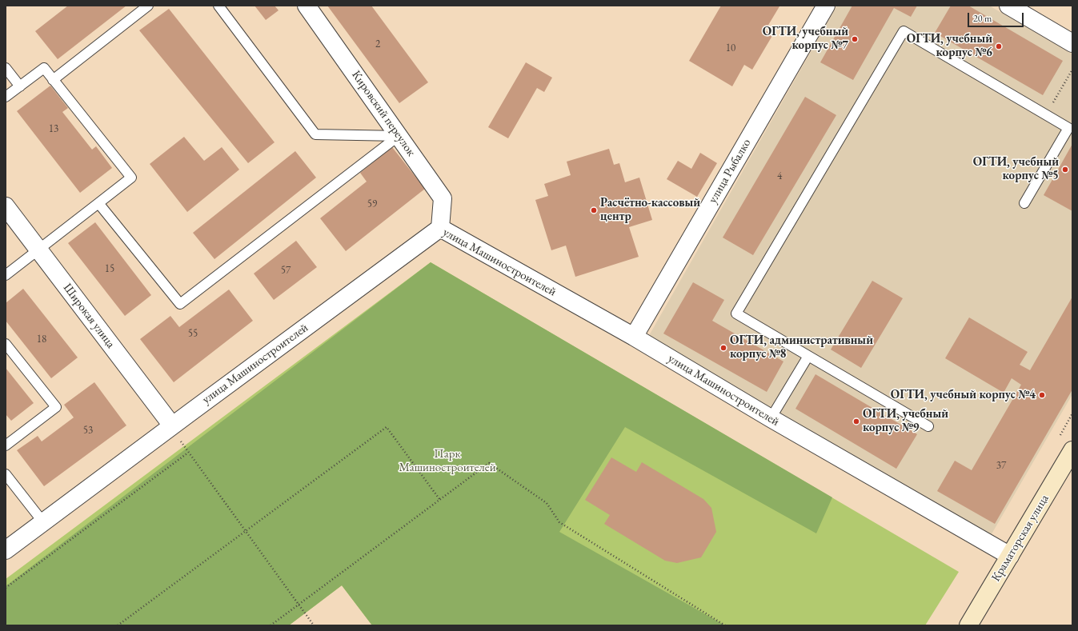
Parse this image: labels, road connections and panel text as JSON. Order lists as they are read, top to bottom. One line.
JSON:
{"streets":{"main road":["Краматорская улица"],"street":["Кировский переулок","улица Рыбалко","улица Машиностроителей","Широкая улица"]},"crossings":[["Кировский переулок","улица Машиностроителей"],["улица Рыбалко","улица Машиностроителей"],["улица Машиностроителей","Широкая улица"],["улица Машиностроителей","Краматорская улица"]],"parks":["Парк Машиностроителей"],"places":["ОГТИ, учебный корпус №7","ОГТИ, учебный корпус №6","ОГТИ, учебный корпус №5","Расчётно-кассовый центр","ОГТИ, административный корпус №8","ОГТИ, учебный корпус №4","ОГТИ, учебный корпус №9"],"house_numbers":["2","10","13","4","59","15","57","55","18","53","37"],"scale_bar":"20 m"}
